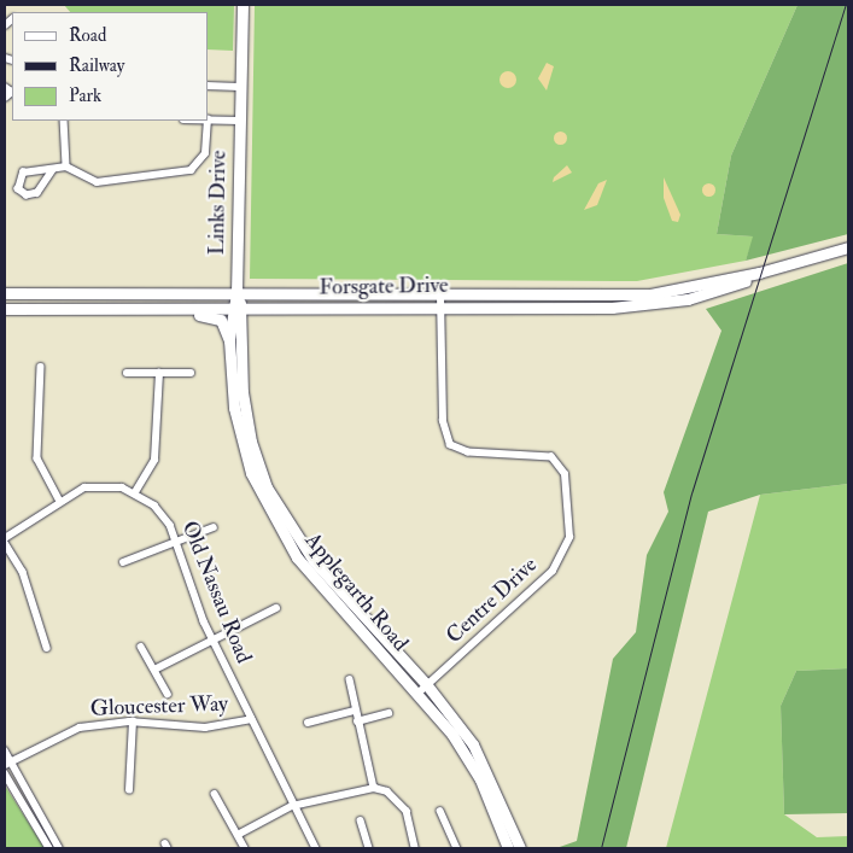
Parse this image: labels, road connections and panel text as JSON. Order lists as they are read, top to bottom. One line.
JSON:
{"streets":{"main road":["Links Drive","Forsgate Drive","Applegarth Road"],"street":["Old Nassau Road","Centre Drive","Gloucester Way"]},"crossings":[["Links Drive","Forsgate Drive"],["Links Drive","Applegarth Road"],["Forsgate Drive","Applegarth Road"],["Forsgate Drive","Centre Drive"],["Old Nassau Road","Gloucester Way"],["Applegarth Road","Centre Drive"]],"legend":["Road","Railway","Park"]}
